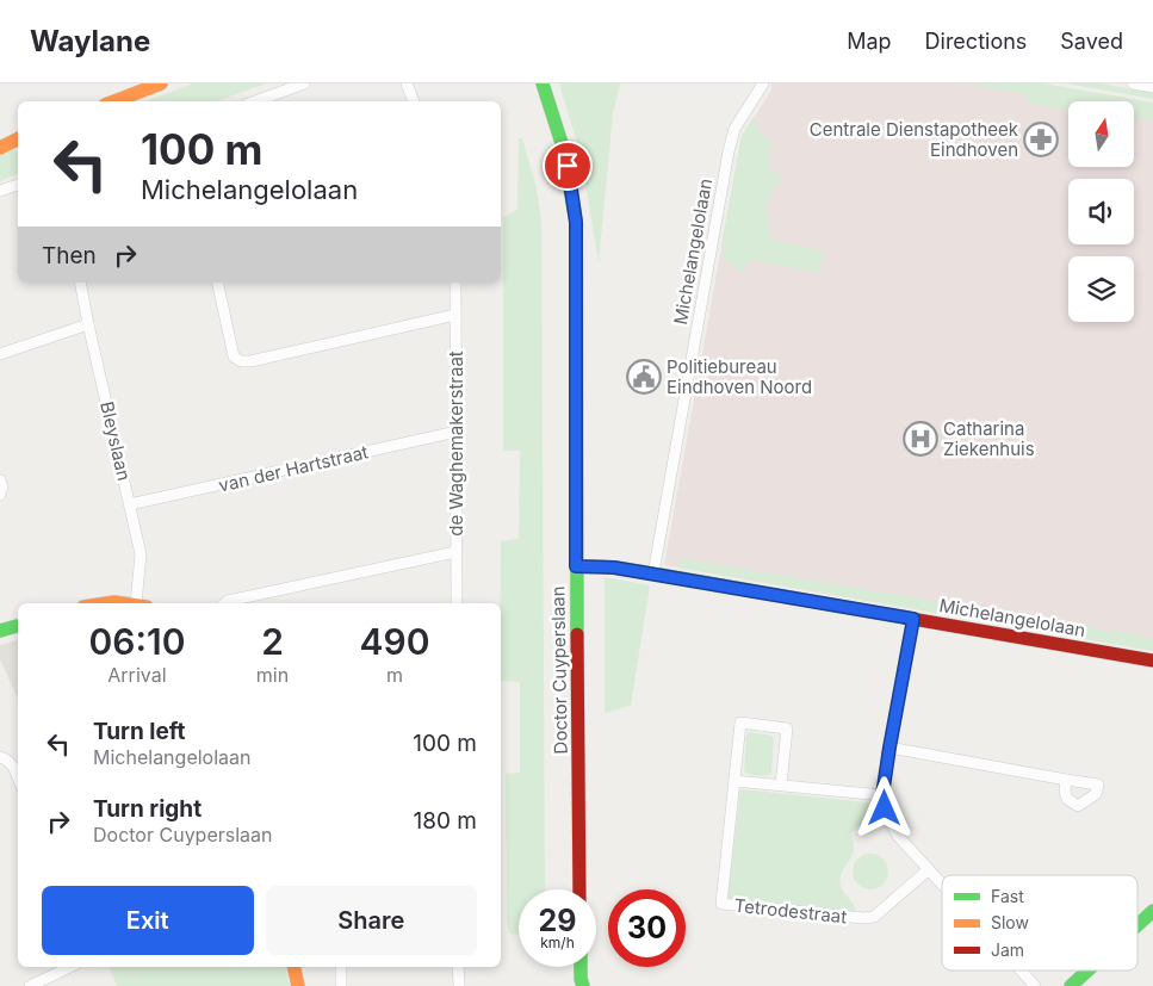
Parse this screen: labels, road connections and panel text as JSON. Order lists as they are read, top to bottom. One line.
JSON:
{"streets":{"street":["Michelangelolaan","Bleyslaan","de Waghemakerstraat","van der Hartstraat","Doctor Cuyperslaan","Tetrodestraat"]},"crossings":[["Michelangelolaan","Doctor Cuyperslaan"],["Bleyslaan","van der Hartstraat"],["de Waghemakerstraat","van der Hartstraat"]],"places":{"pharmacy":["Centrale Dienstapotheek Eindhoven"],"public building":["Politiebureau Eindhoven Noord"],"hospital":["Catharina Ziekenhuis"]},"legend":["Fast","Slow","Jam"],"north":"top","page":{"header":"Waylane","nav":["Map","Directions","Saved"],"turn":["100 m","Michelangelolaan"],"then":"Then","eta":["06:10","Arrival","2","min","490","m"],"list":[{"name":"Turn left","note":"Michelangelolaan","value":"100 m"},{"name":"Turn right","note":"Doctor Cuyperslaan","value":"180 m"}],"buttons":["Exit","Share"],"speed":"29 km/h","limit":"30"}}
